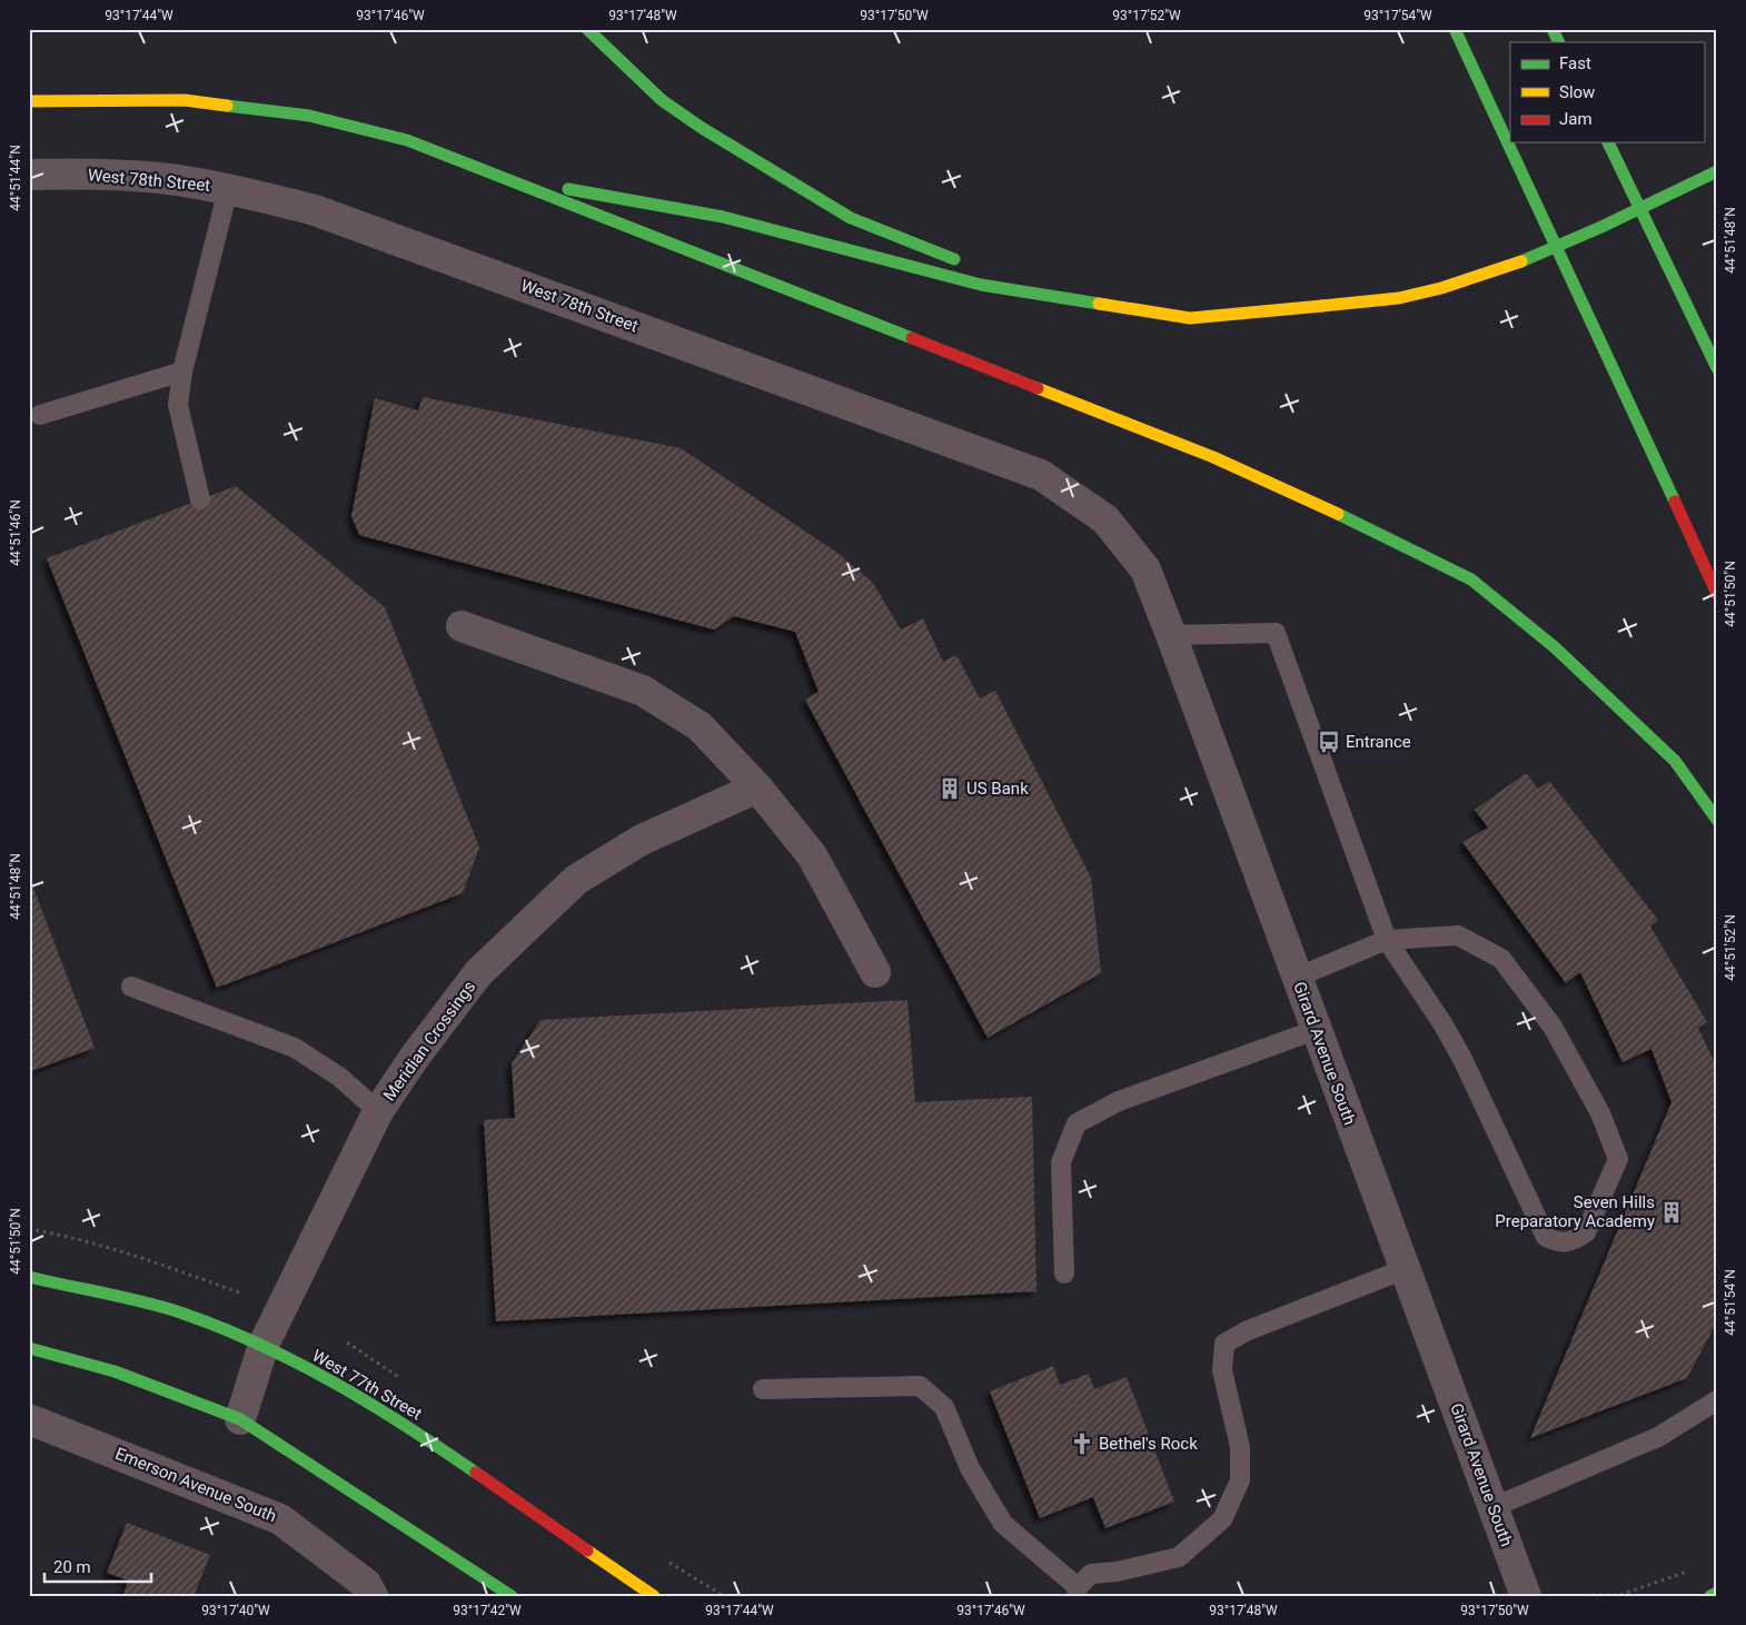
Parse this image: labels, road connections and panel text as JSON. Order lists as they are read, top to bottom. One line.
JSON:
{"streets":{"main road":["West 77th Street"],"street":["West 78th Street","Meridian Crossings","Girard Avenue South","Emerson Avenue South"]},"crossings":[["West 78th Street","Girard Avenue South"],["Meridian Crossings","West 77th Street"]],"places":{"bus stop":["Entrance"],"building":["US Bank","Seven Hills Preparatory Academy"],"church":["Bethel's Rock"]},"legend":["Fast","Slow","Jam"],"scale_bar":"20 m","coordinates":["93°17'44\"W","93°17'46\"W","93°17'48\"W","93°17'50\"W","93°17'52\"W","93°17'54\"W","44°51'44\"N","44°51'48\"N","44°51'46\"N","44°51'50\"N","44°51'52\"N","44°51'54\"N","93°17'40\"W","93°17'42\"W"]}
